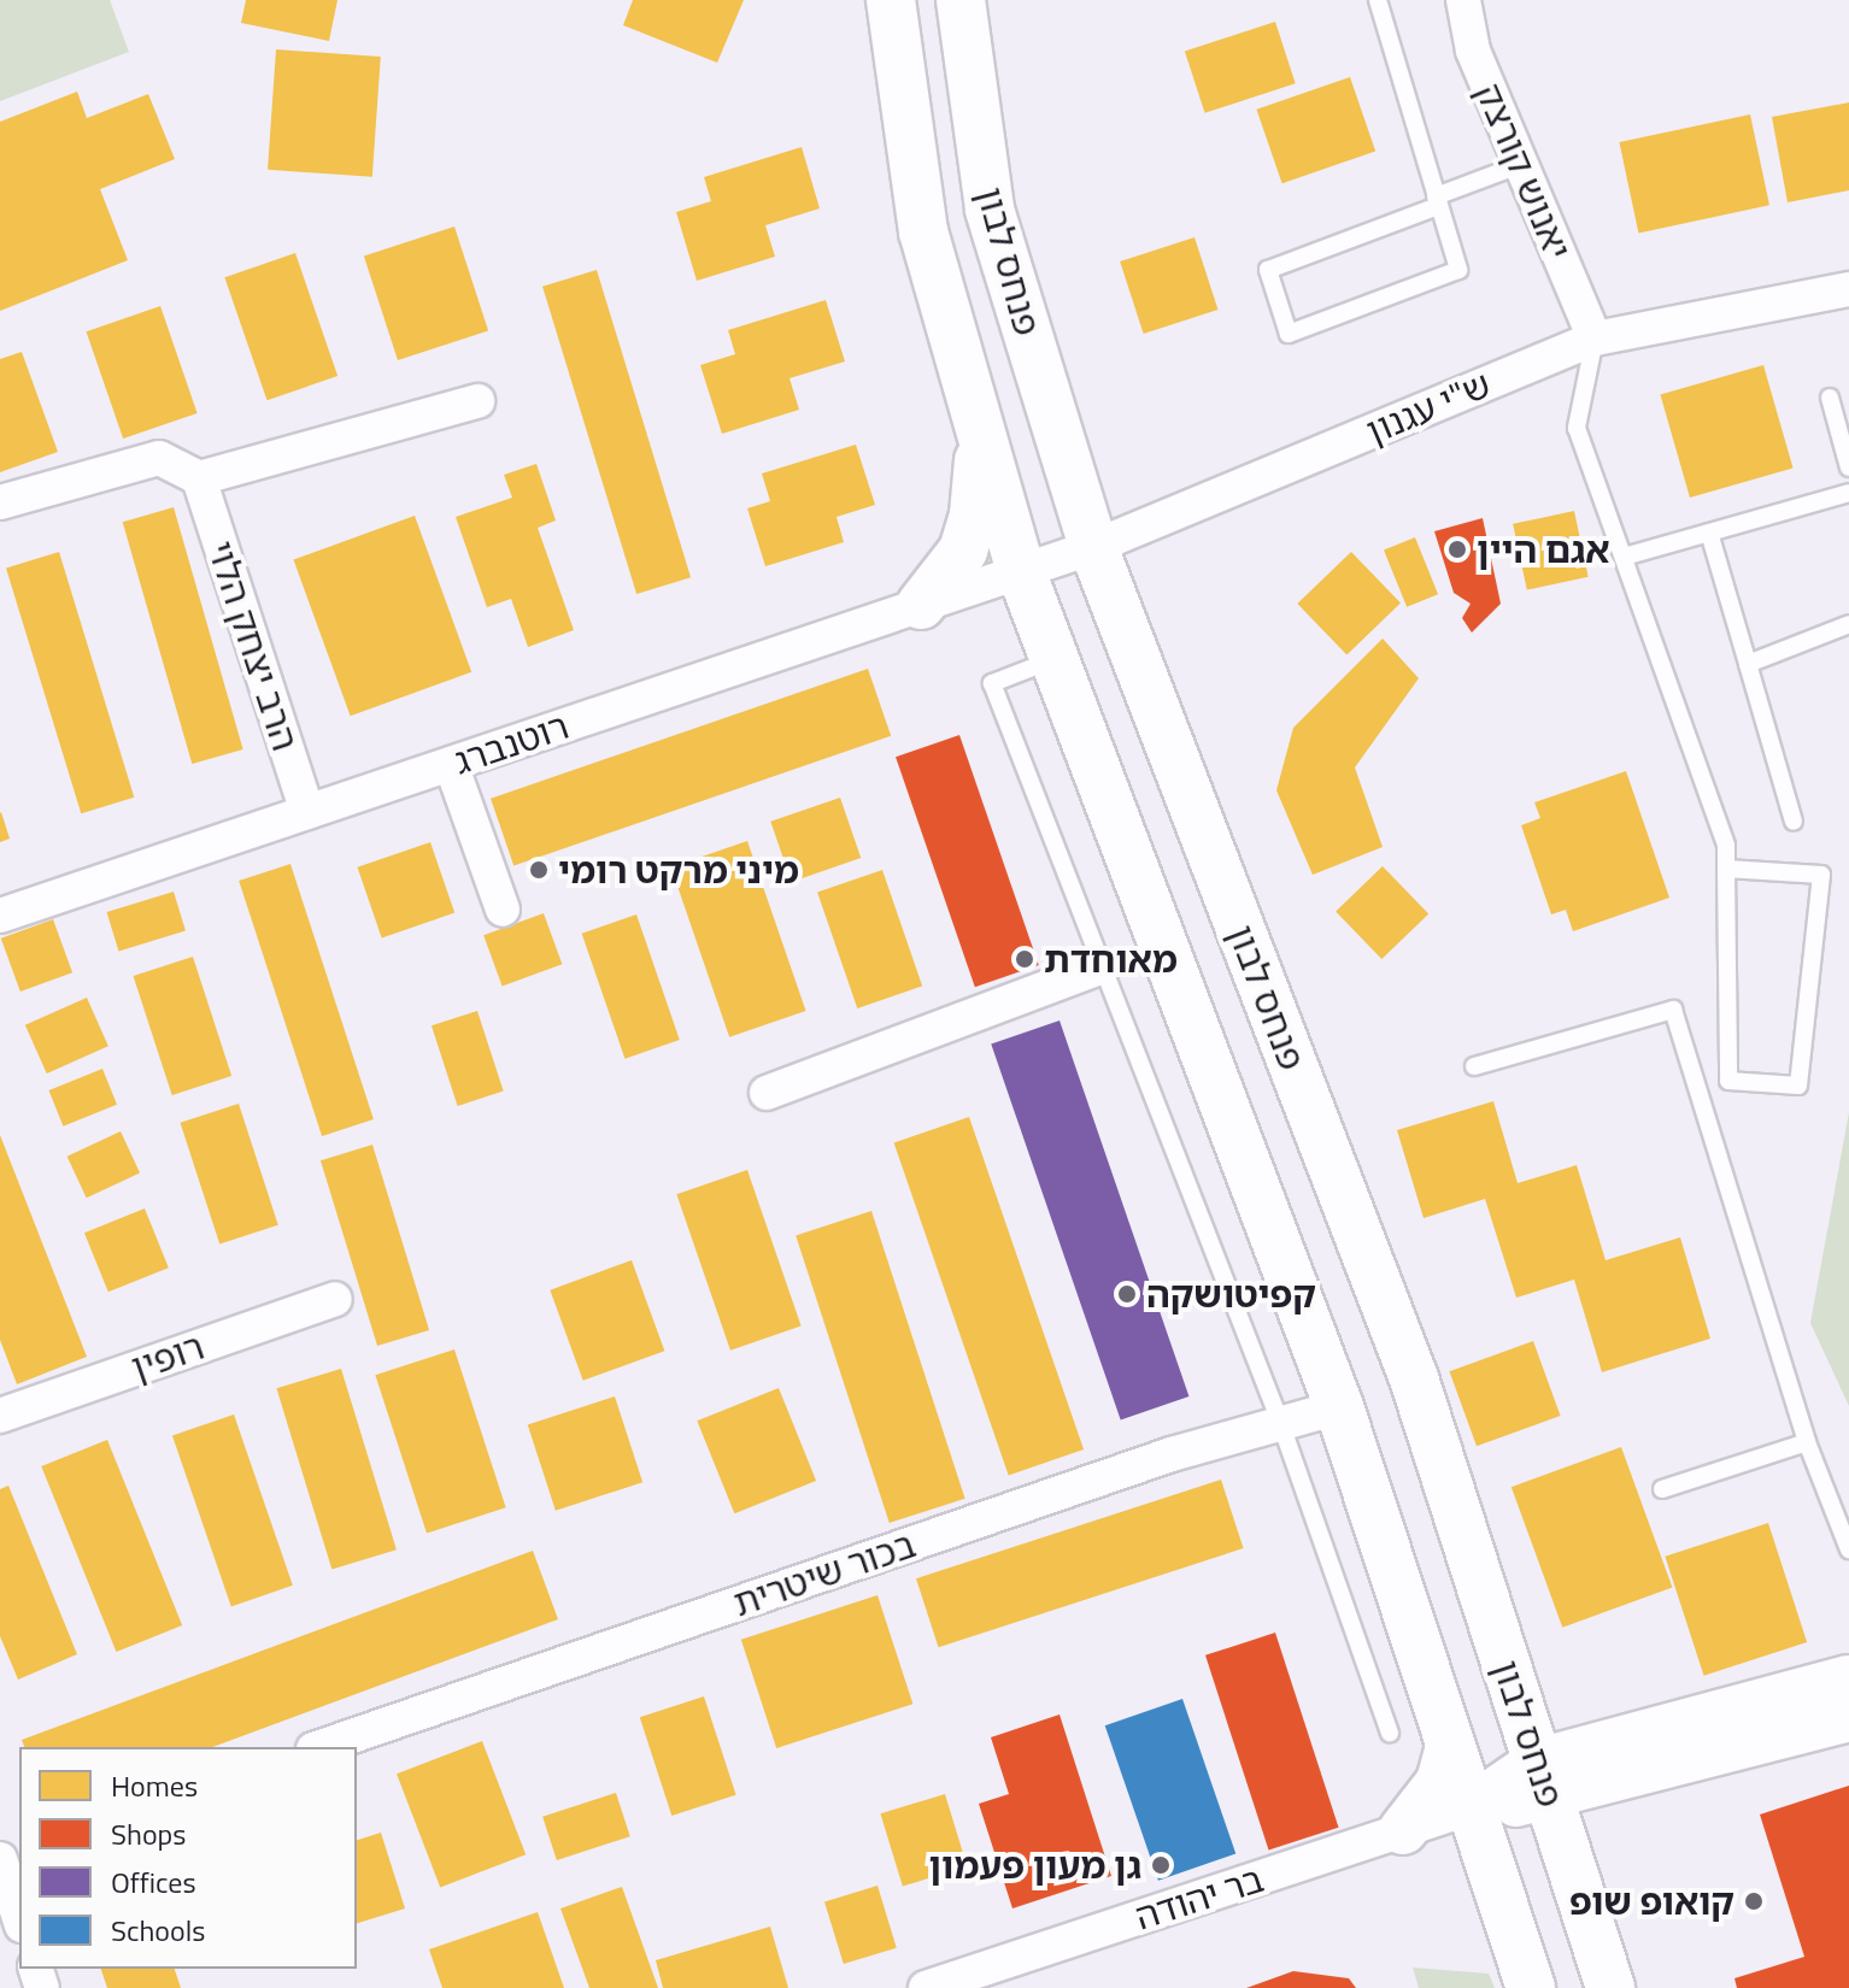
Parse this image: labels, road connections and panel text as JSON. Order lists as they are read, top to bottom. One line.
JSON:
{"streets":{"main road":["פנחס לבון"],"street":["יאנוש קורצק","ש\"י עגנון","הרב יצחק הלוי","רוטנברג","רופין","בכור שיטרית","בר יהודה"]},"crossings":[["יאנוש קורצק","ש\"י עגנון"],["פנחס לבון","ש\"י עגנון"],["פנחס לבון","רוטנברג"],["פנחס לבון","בכור שיטרית"],["פנחס לבון","בר יהודה"],["ש\"י עגנון","רוטנברג"],["הרב יצחק הלוי","רוטנברג"]],"places":["אגם היין","מיני מרקט רומי","מאוחדת","קפיטושקה","גן מעון פעמון","קואופ שופ"],"legend":["Homes","Shops","Offices","Schools"]}
